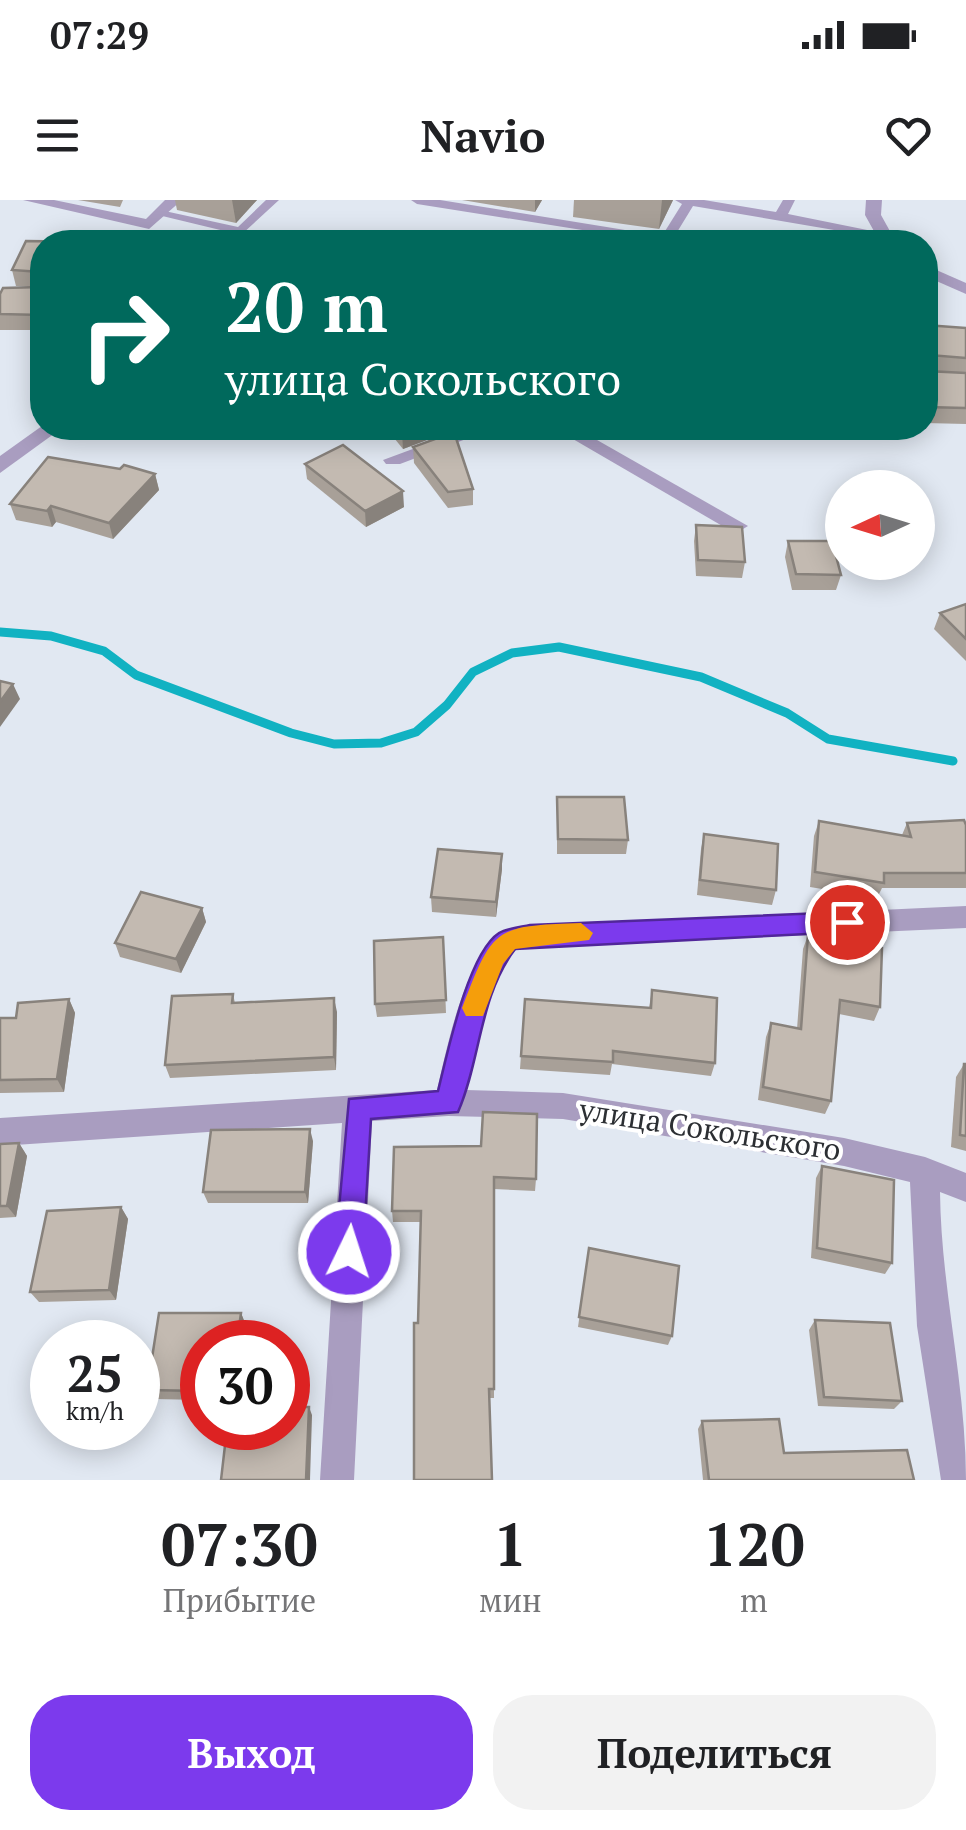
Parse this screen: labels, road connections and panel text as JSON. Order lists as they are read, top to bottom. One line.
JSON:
{"streets":{"street":["улица Сокольского"]},"north":"left","page":{"status":"07:29","header":"Navio","turn":["20 m","улица Сокольского"],"speed":"25 km/h","limit":"30","eta":["07:30","Прибытие","1","мин","120","m"],"buttons":["Выход","Поделиться"]}}
